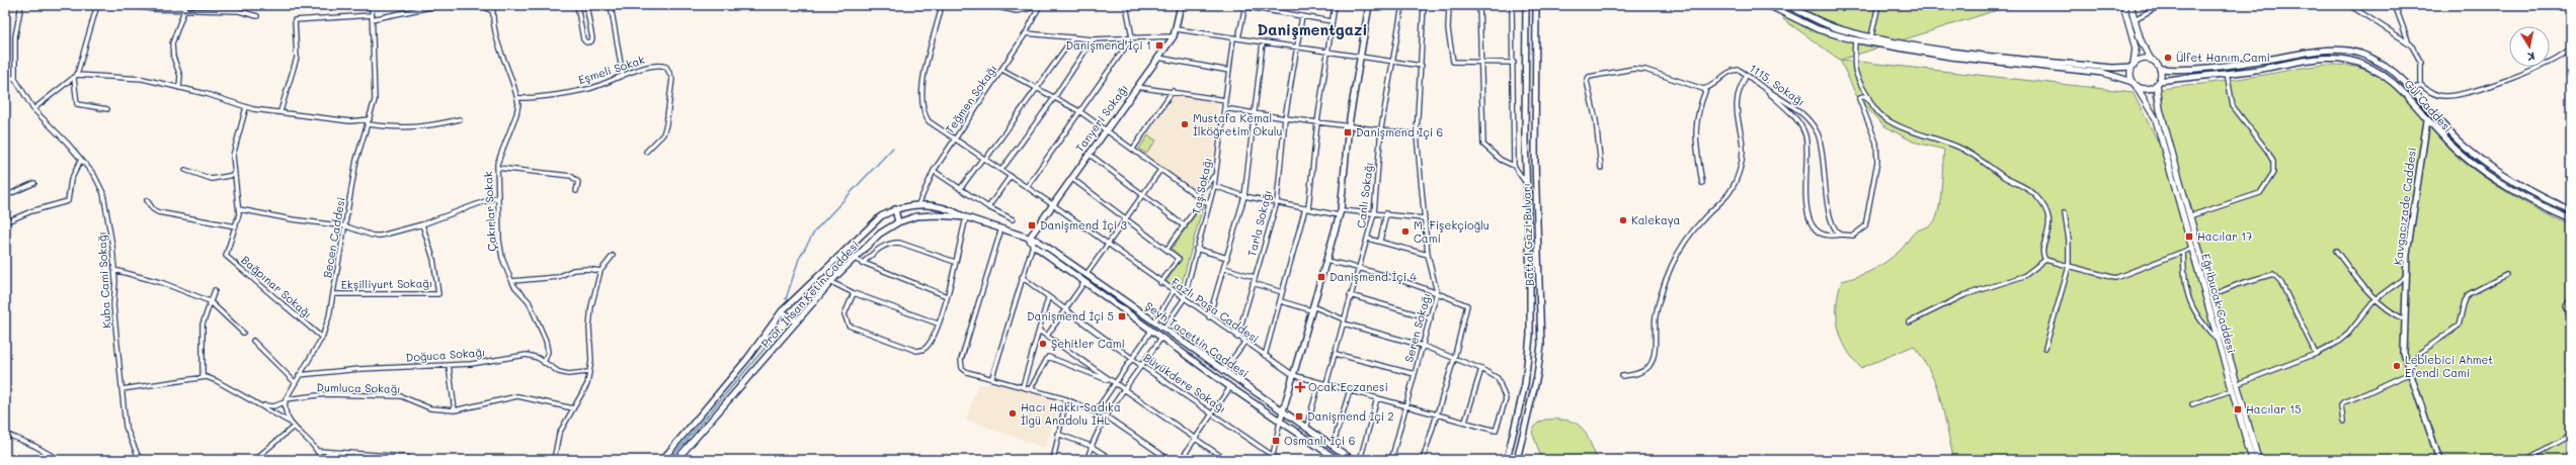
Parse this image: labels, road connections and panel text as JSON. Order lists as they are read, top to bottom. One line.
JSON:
{"streets":{"main road":["Eğribucak Caddesi"],"street":["Eşmeli Sokak","1115. Sokağı","Teğmen Sokağı","Gül Caddesi","Tanyeri Sokağı","Taş Sokağı","Canlı Sokağı","Kavgacızade Caddesi","Çakırlar Sokak","Tarla Sokağı","Battal Gazi Bulvarı","Becen Caddesi","Kuba Cami Sokağı","Ekşilliyurt Sokağı","Bağpınar Sokağı","Prof. İhsan Ketin Caddesi","Fazlı Paşa Caddesi","Seren Sokağı","Şeyh Tacettin Caddesi","Doğuca Sokağı","Büyükdere Sokağı","Dumluca Sokağı"]},"crossings":[["Eşmeli Sokak","Çakırlar Sokak"],["Teğmen Sokağı","Prof. İhsan Ketin Caddesi"],["Teğmen Sokağı","Fazlı Paşa Caddesi"],["Gül Caddesi","Kavgacızade Caddesi"],["Gül Caddesi","Eğribucak Caddesi"],["Tanyeri Sokağı","Fazlı Paşa Caddesi"],["Tanyeri Sokağı","Şeyh Tacettin Caddesi"],["Taş Sokağı","Fazlı Paşa Caddesi"],["Taş Sokağı","Şeyh Tacettin Caddesi"],["Canlı Sokağı","Fazlı Paşa Caddesi"],["Çakırlar Sokak","Doğuca Sokağı"],["Tarla Sokağı","Fazlı Paşa Caddesi"],["Becen Caddesi","Ekşilliyurt Sokağı"],["Becen Caddesi","Bağpınar Sokağı"],["Becen Caddesi","Doğuca Sokağı"],["Becen Caddesi","Dumluca Sokağı"],["Prof. İhsan Ketin Caddesi","Şeyh Tacettin Caddesi"],["Fazlı Paşa Caddesi","Seren Sokağı"]],"districts":["Danişmentgazi"],"places":{"transit":["Danişmend İçi 1","Danişmend İçi 6","Danişmend İçi 3","Hacılar 17","Danişmend İçi 4","Danişmend İçi 5","Hacılar 15","Danişmend İçi 2","Osmanlı İçi 6"],"other":["Ülfet Hanım Cami","Mustafa Kemal İlköğretim Okulu","Kalekaya","M. Fişekçioğlu Cami","Şehitler Cami","Leblebici Ahmet Efendi Cami","Hacı Hakkı-Sadıka İlgü Anadolu İHL"],"health":["Ocak Eczanesi"]},"north":"bottom"}
